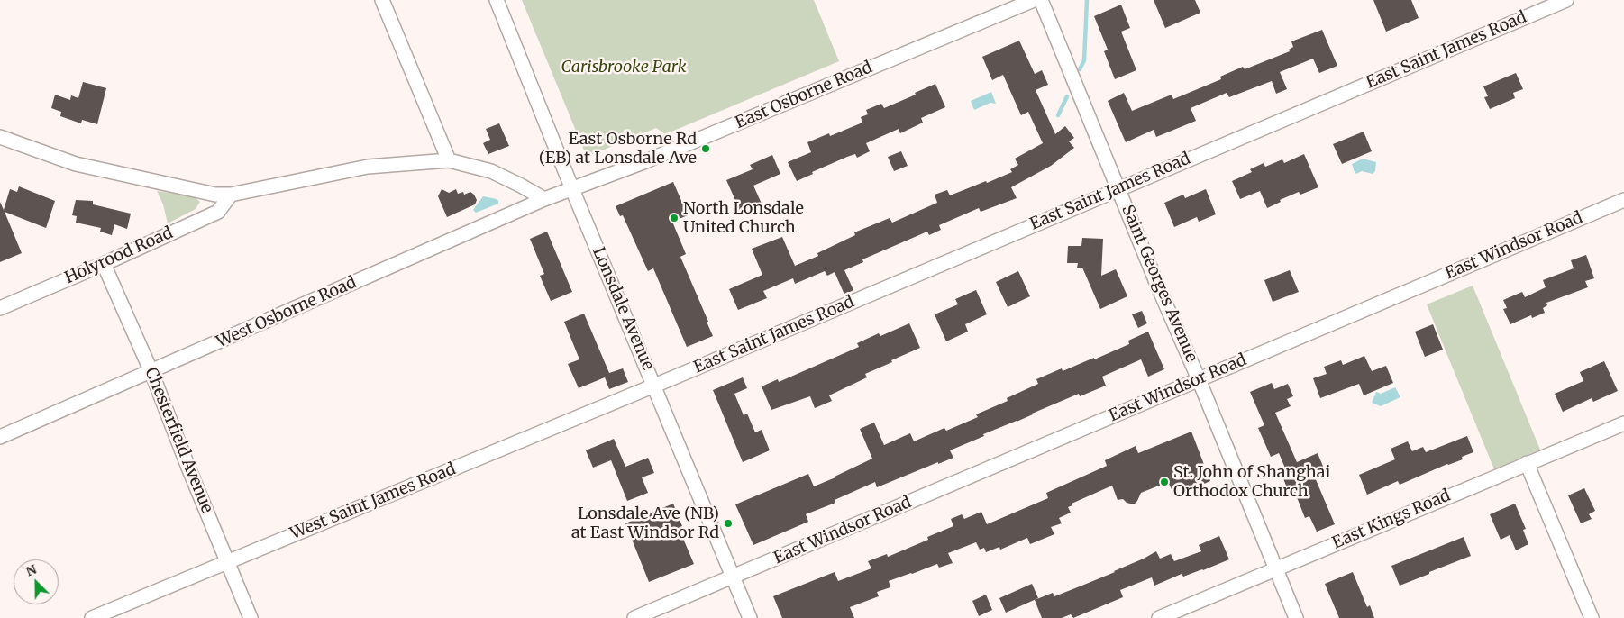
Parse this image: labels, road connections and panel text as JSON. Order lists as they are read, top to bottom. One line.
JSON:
{"streets":{"street":["East Saint James Road","East Osborne Road","East Windsor Road","Holyrood Road","Saint Georges Avenue","Lonsdale Avenue","West Osborne Road","Chesterfield Avenue","West Saint James Road","East Kings Road"]},"crossings":[["East Saint James Road","Saint Georges Avenue"],["East Saint James Road","Lonsdale Avenue"],["East Saint James Road","West Saint James Road"],["East Osborne Road","Lonsdale Avenue"],["East Osborne Road","West Osborne Road"],["East Windsor Road","Saint Georges Avenue"],["East Windsor Road","Lonsdale Avenue"],["Holyrood Road","Chesterfield Avenue"],["Saint Georges Avenue","East Kings Road"],["Lonsdale Avenue","West Osborne Road"],["Lonsdale Avenue","West Saint James Road"],["West Osborne Road","Chesterfield Avenue"],["Chesterfield Avenue","West Saint James Road"]],"parks":["Carisbrooke Park"],"places":["East Osborne Rd (EB) at Lonsdale Ave","North Lonsdale United Church","St. John of Shanghai Orthodox Church","Lonsdale Ave (NB) at East Windsor Rd"],"north":"top left"}
